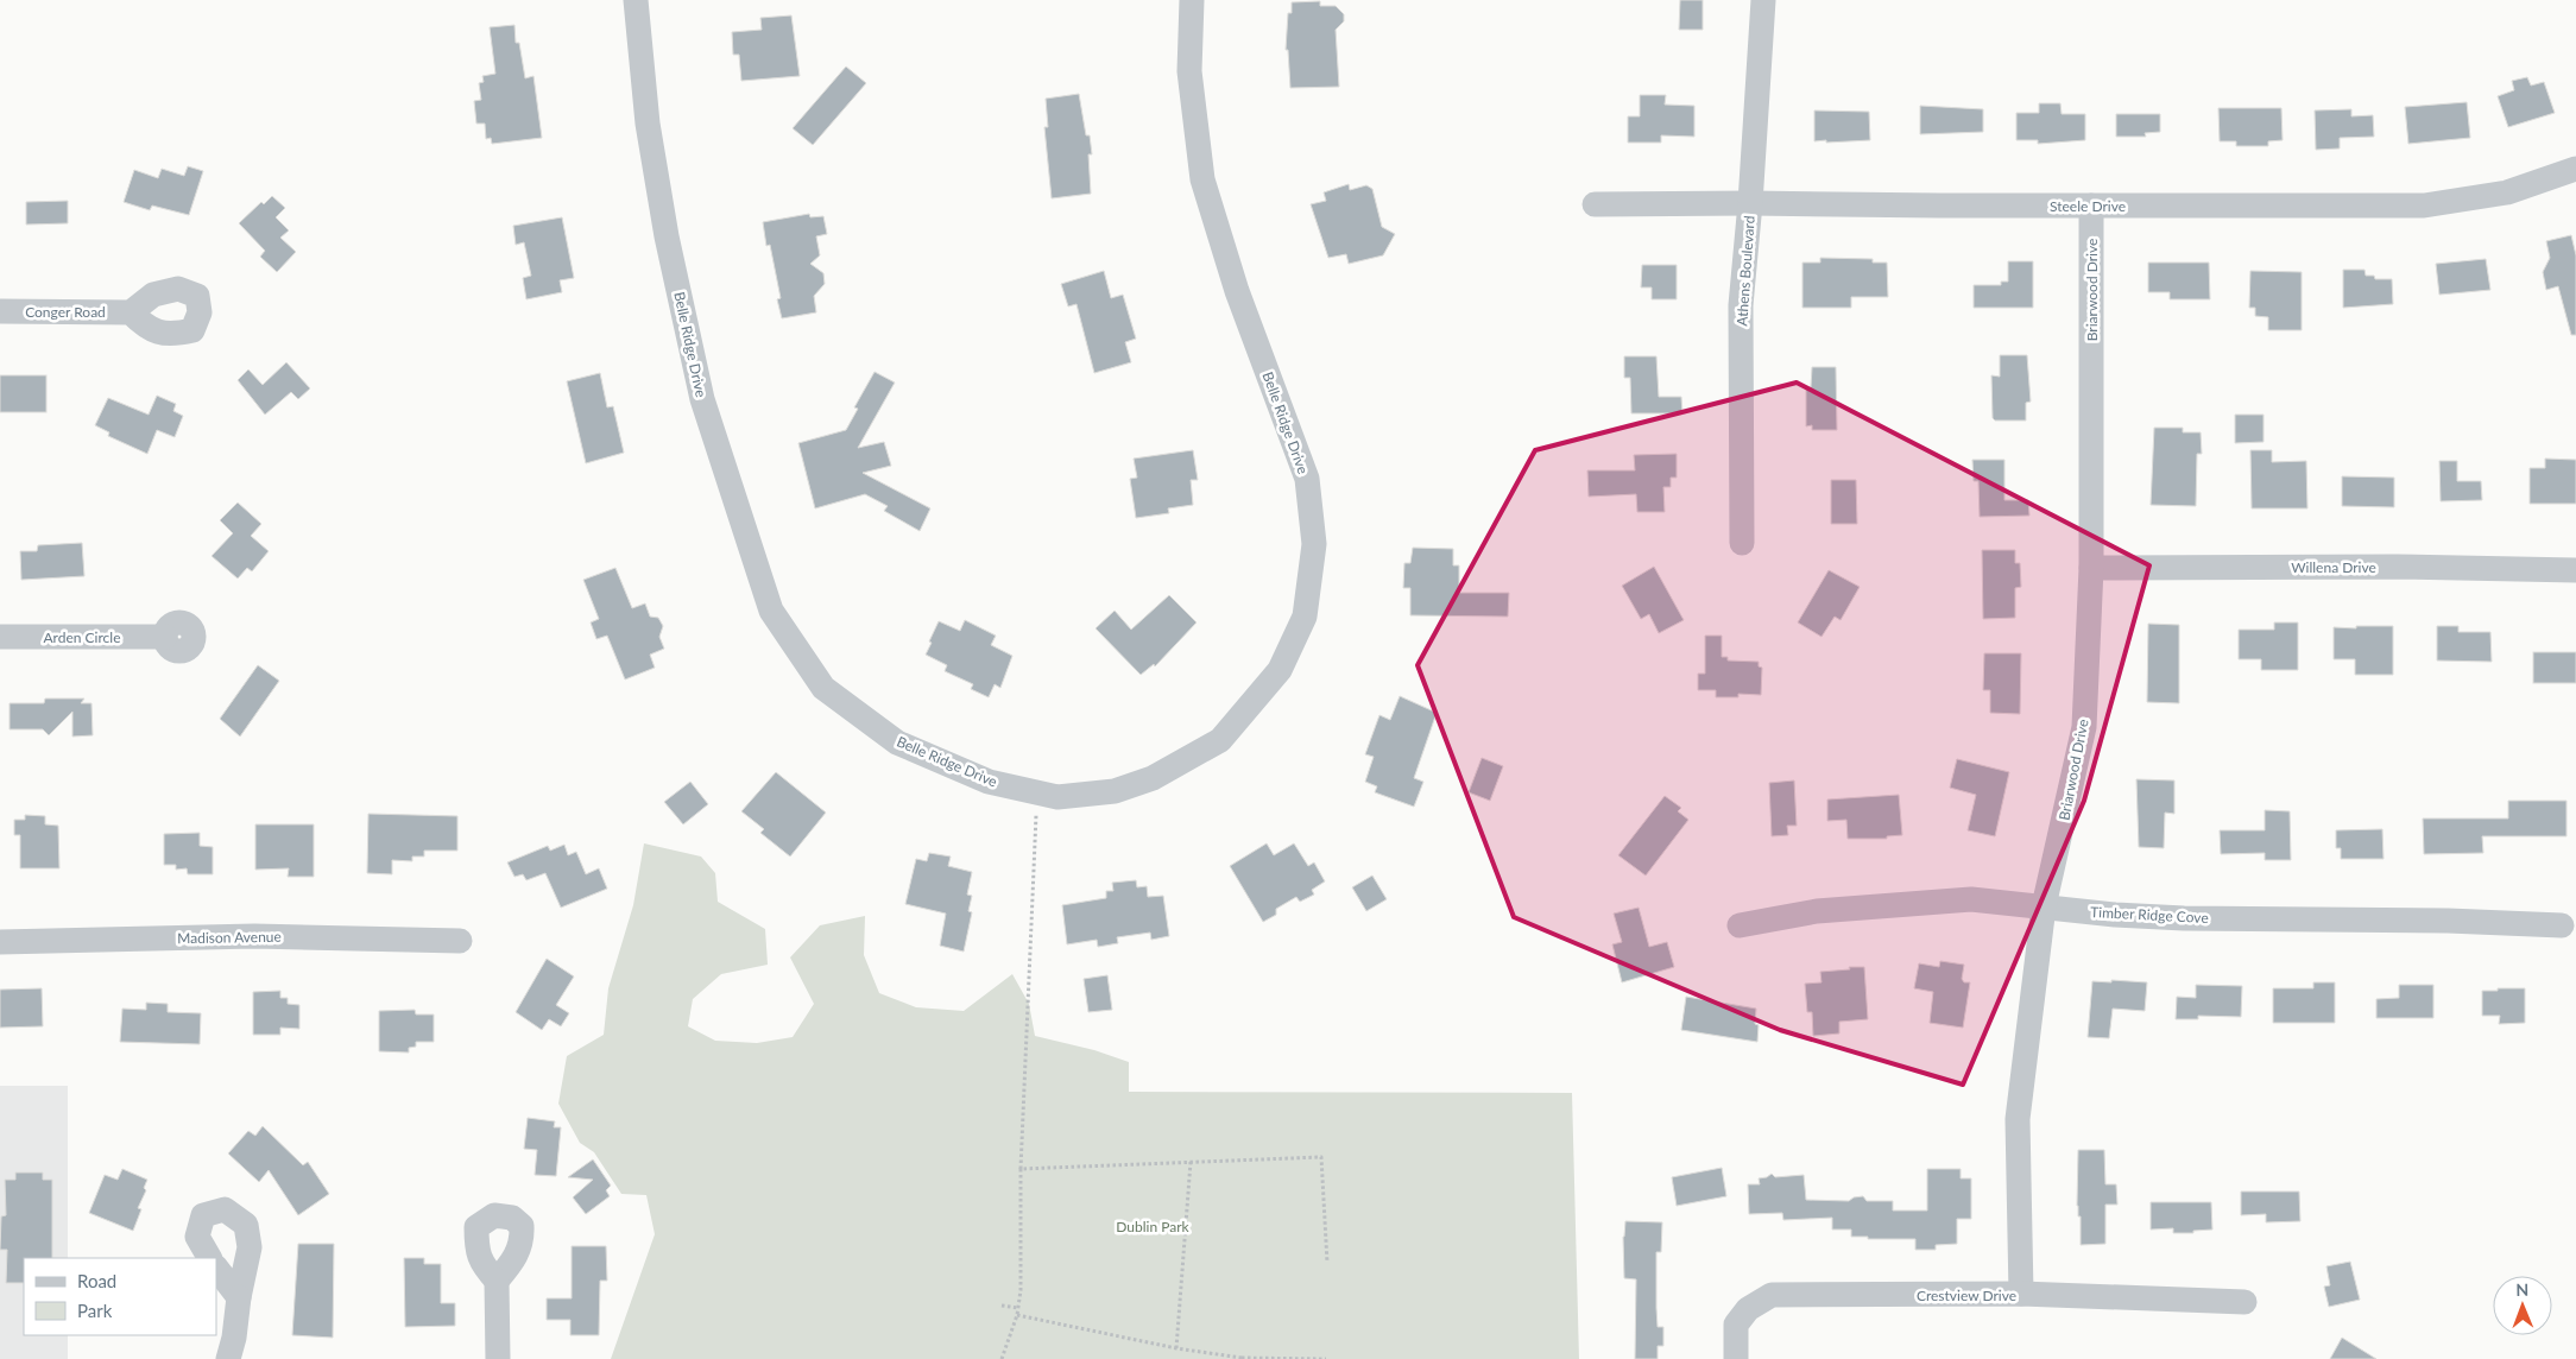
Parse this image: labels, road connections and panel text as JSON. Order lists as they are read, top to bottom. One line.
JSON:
{"streets":{"street":["Steele Drive","Athens Boulevard","Briarwood Drive","Conger Road","Belle Ridge Drive","Willena Drive","Arden Circle","Timber Ridge Cove","Madison Avenue","Crestview Drive"]},"crossings":[["Steele Drive","Athens Boulevard"],["Steele Drive","Briarwood Drive"],["Briarwood Drive","Willena Drive"],["Briarwood Drive","Timber Ridge Cove"],["Briarwood Drive","Crestview Drive"]],"parks":["Dublin Park"],"legend":["Road","Park"],"north":"top"}
